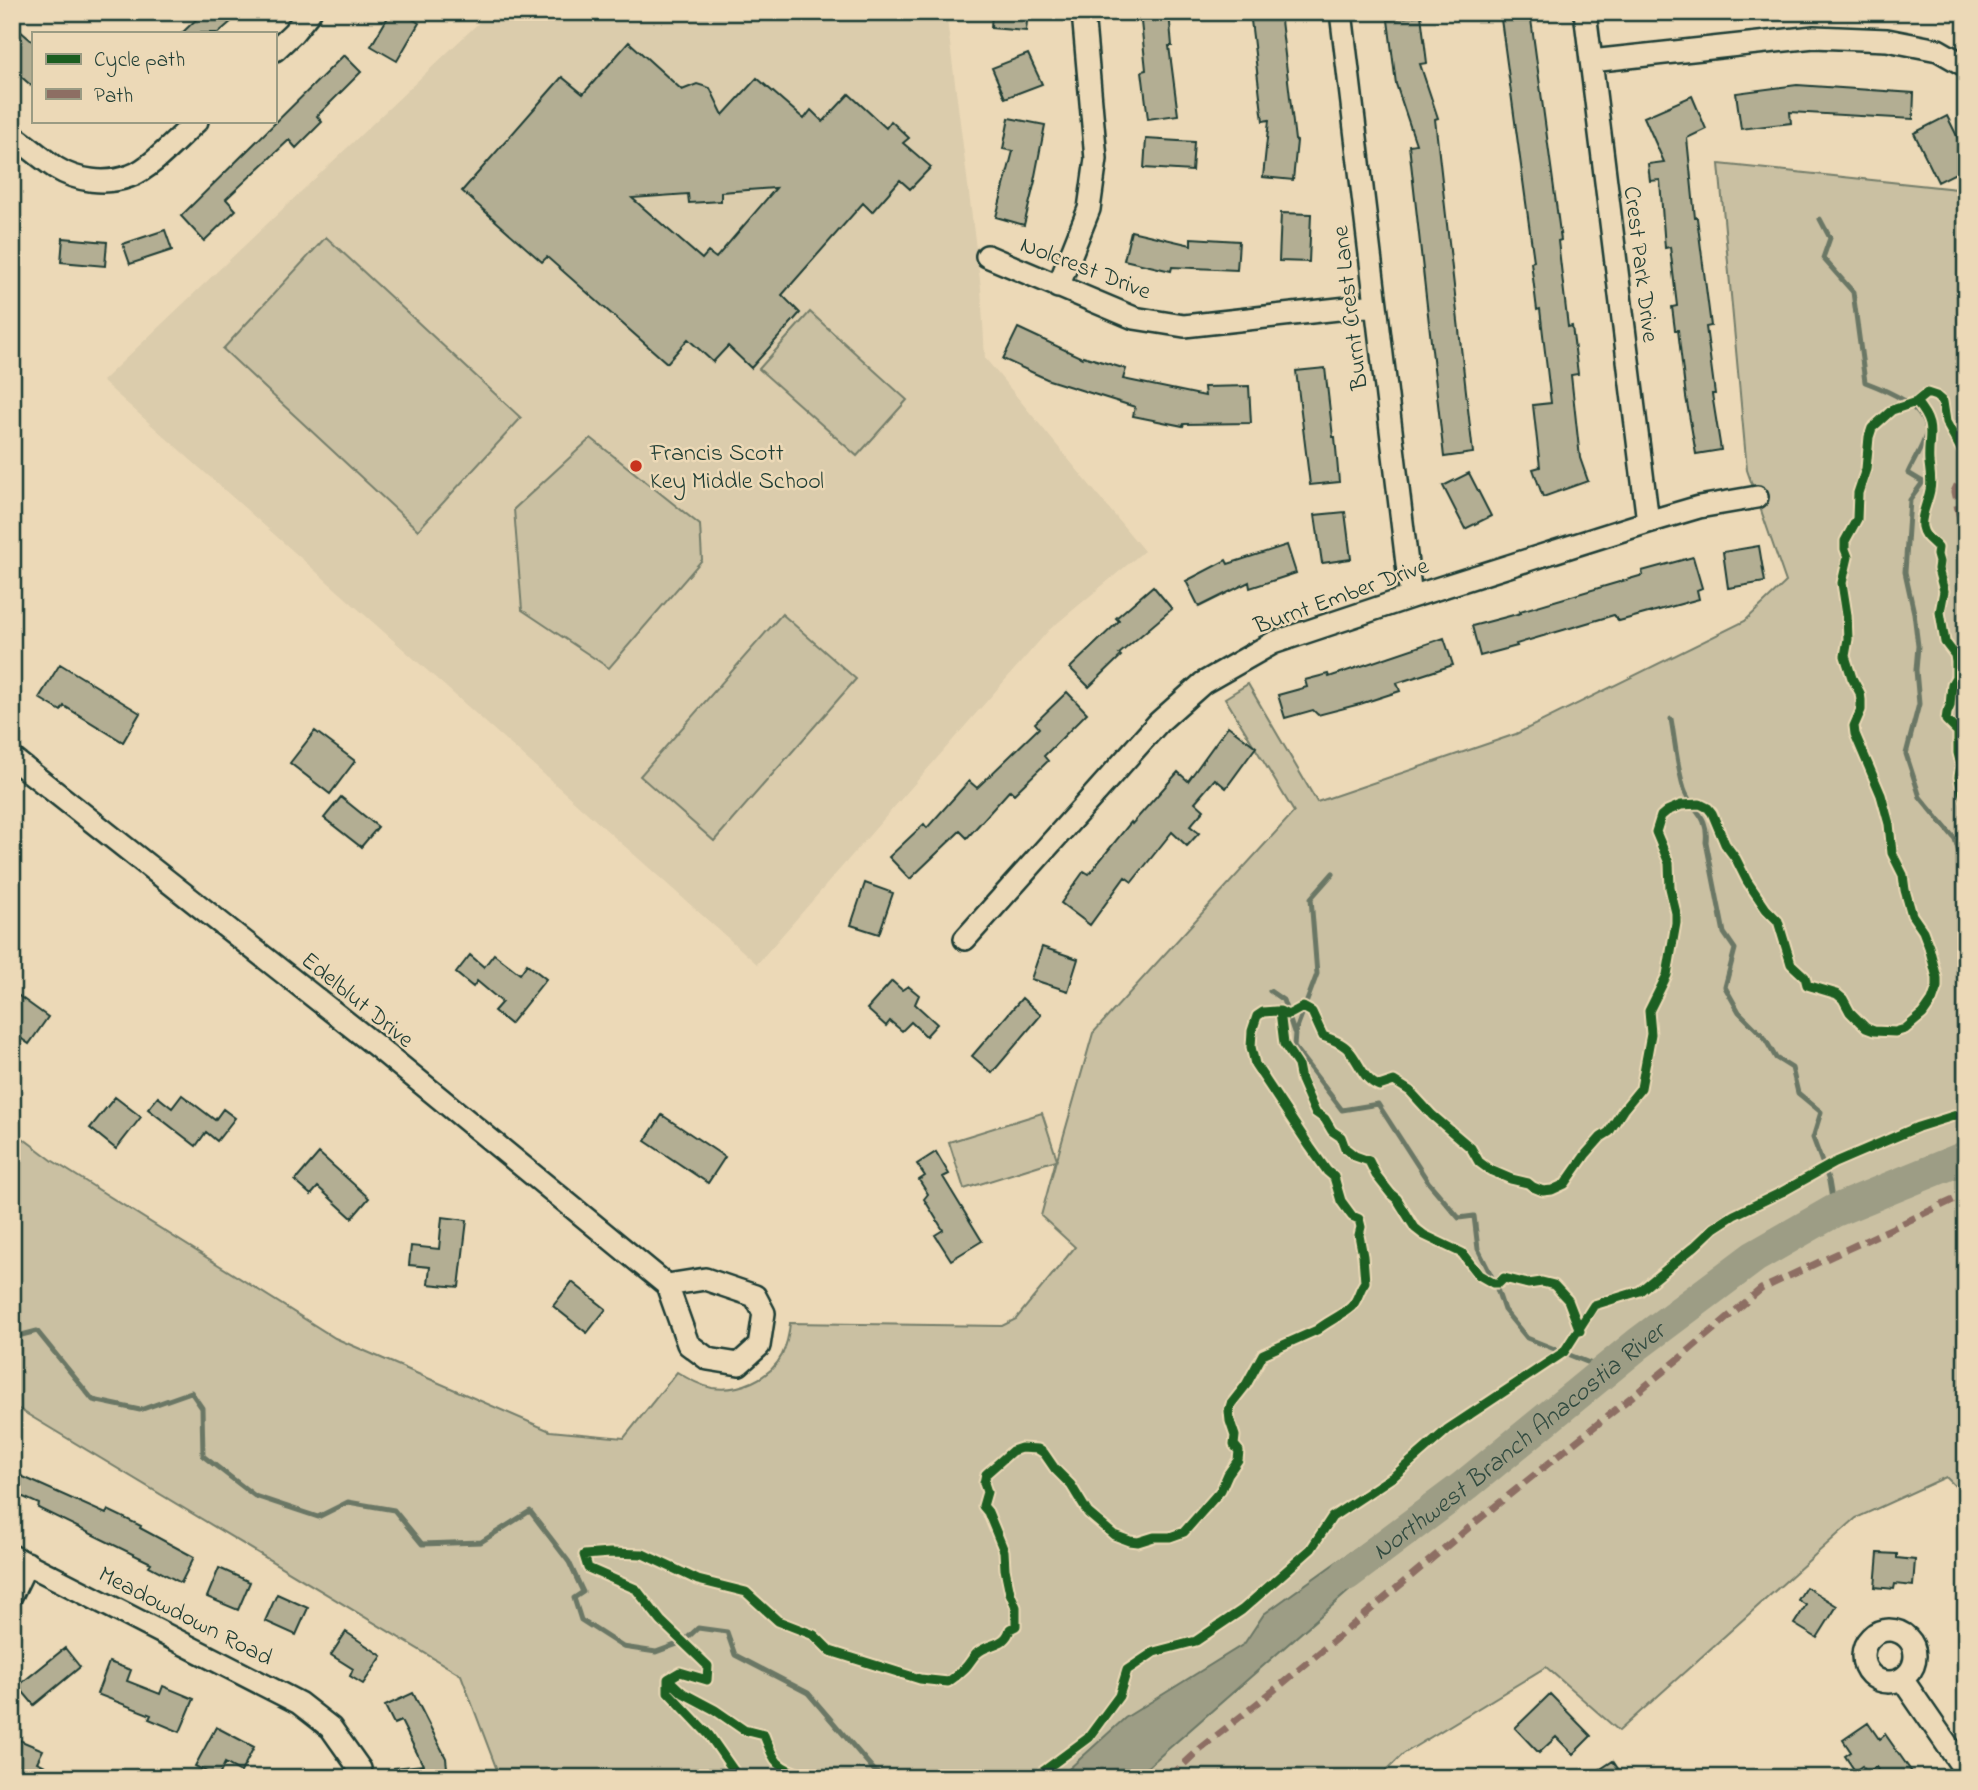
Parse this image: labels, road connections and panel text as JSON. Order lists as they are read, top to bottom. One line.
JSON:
{"streets":{"street":["Crest Park Drive","Nolcrest Drive","Burnt Crest Lane","Burnt Ember Drive","Edelblut Drive","Meadowdown Road"]},"crossings":[["Crest Park Drive","Burnt Ember Drive"],["Nolcrest Drive","Burnt Crest Lane"],["Burnt Crest Lane","Burnt Ember Drive"]],"water":["Northwest Branch Anacostia River"],"places":["Francis Scott Key Middle School"],"legend":["Cycle path","Path"]}
